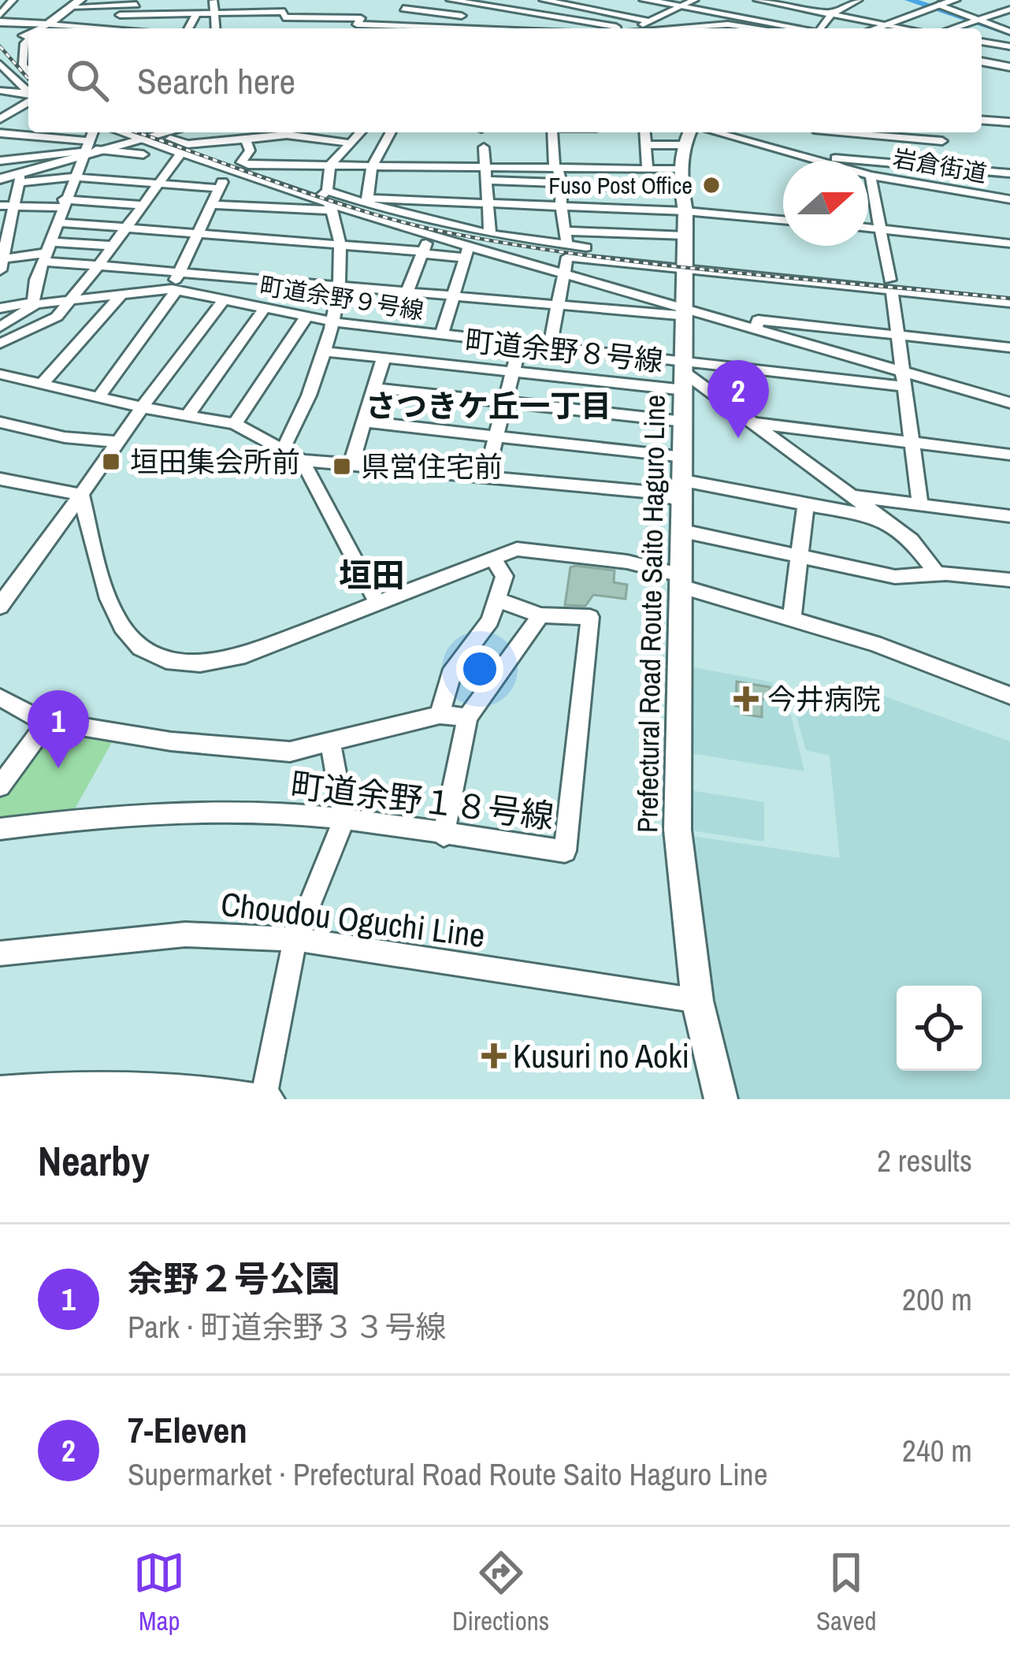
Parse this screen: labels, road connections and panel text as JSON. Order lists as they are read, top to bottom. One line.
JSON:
{"streets":{"main road":["Prefectural Road Route Saito Haguro Line"],"street":["岩倉街道","町道余野９号線","町道余野８号線","町道余野１８号線","Choudou Oguchi Line"]},"crossings":[["町道余野９号線","町道余野８号線"],["町道余野９号線","Prefectural Road Route Saito Haguro Line"],["町道余野８号線","Prefectural Road Route Saito Haguro Line"],["Prefectural Road Route Saito Haguro Line","Choudou Oguchi Line"]],"districts":["さつきケ丘一丁目","垣田"],"places":{"other":["Fuso Post Office"],"transit":["垣田集会所前","県営住宅前"],"health":["今井病院","Kusuri no Aoki"]},"north":"right","page":{"search":"Search here","pins":["2","1"],"heading":["Nearby","2 results"],"list":[{"mark":"1","name":"余野２号公園","note":"Park · 町道余野３３号線","value":"200 m"},{"mark":"2","name":"7-Eleven","note":"Supermarket · Prefectural Road Route Saito Haguro Line","value":"240 m"}],"nav":["Map","Directions","Saved"]}}
